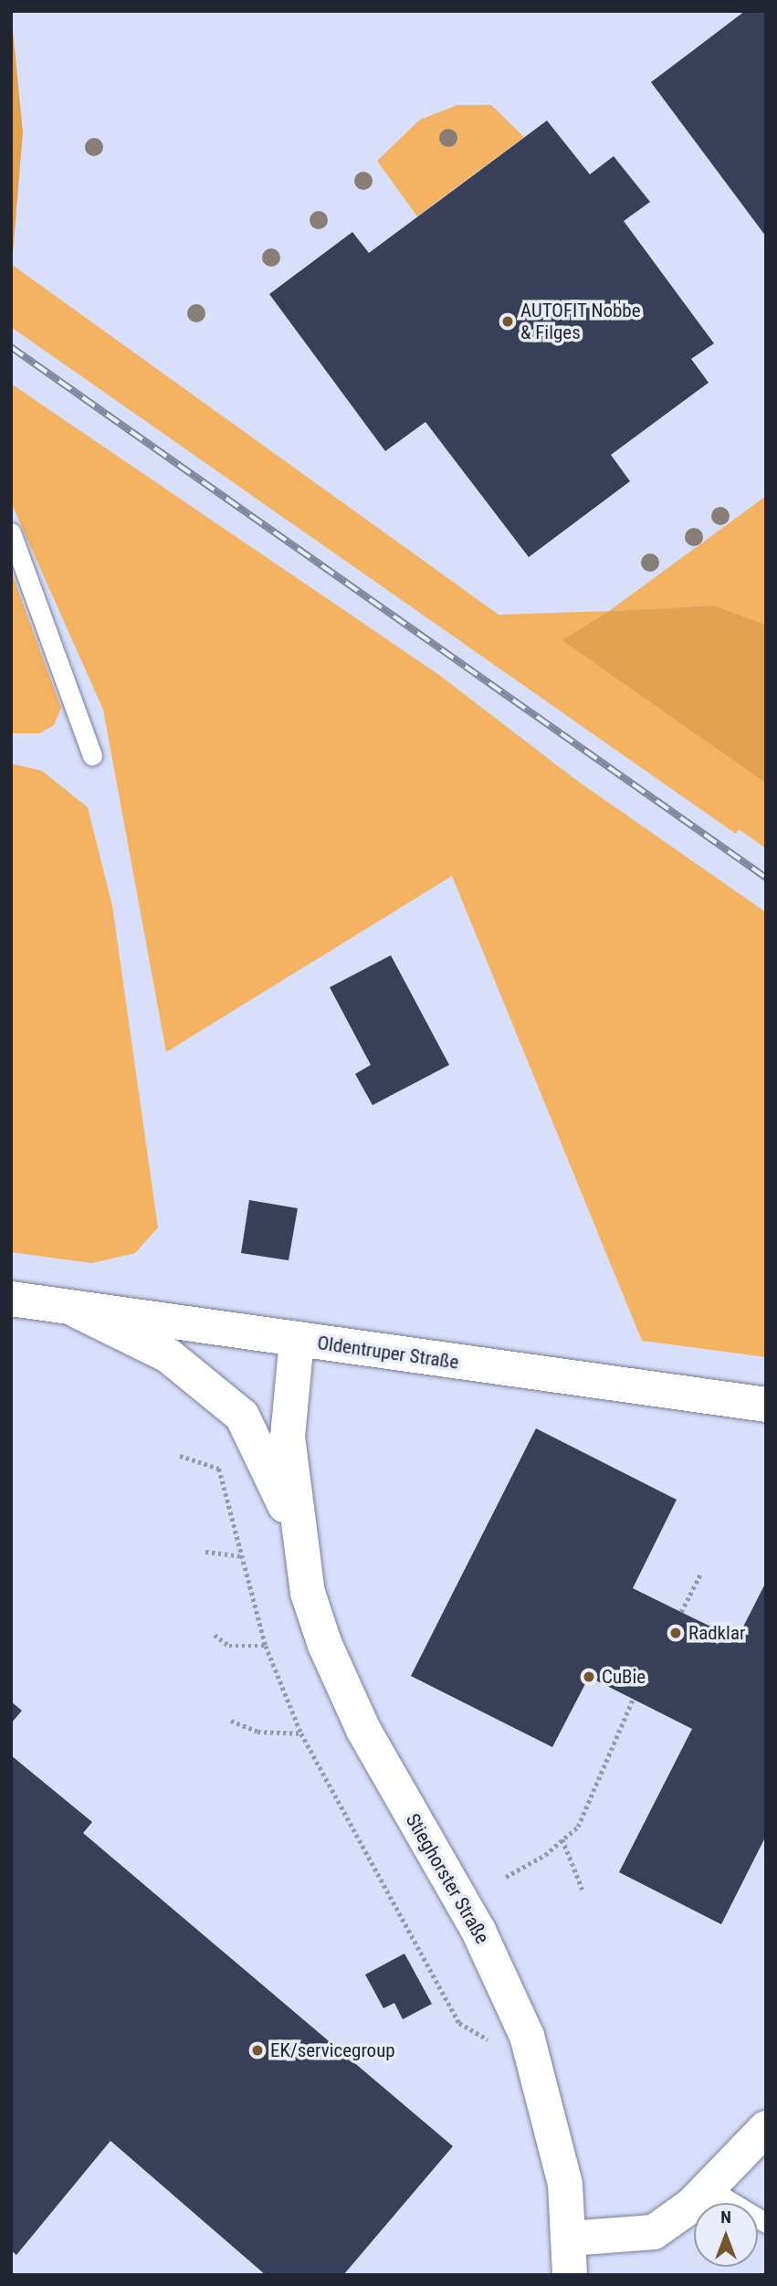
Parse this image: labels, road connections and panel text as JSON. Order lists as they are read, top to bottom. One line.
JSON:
{"streets":{"street":["Oldentruper Straße","Stieghorster Straße"]},"crossings":[["Oldentruper Straße","Stieghorster Straße"]],"places":["AUTOFIT Nobbe & Filges","Radklar","CuBie","EK/servicegroup"],"north":"top"}
